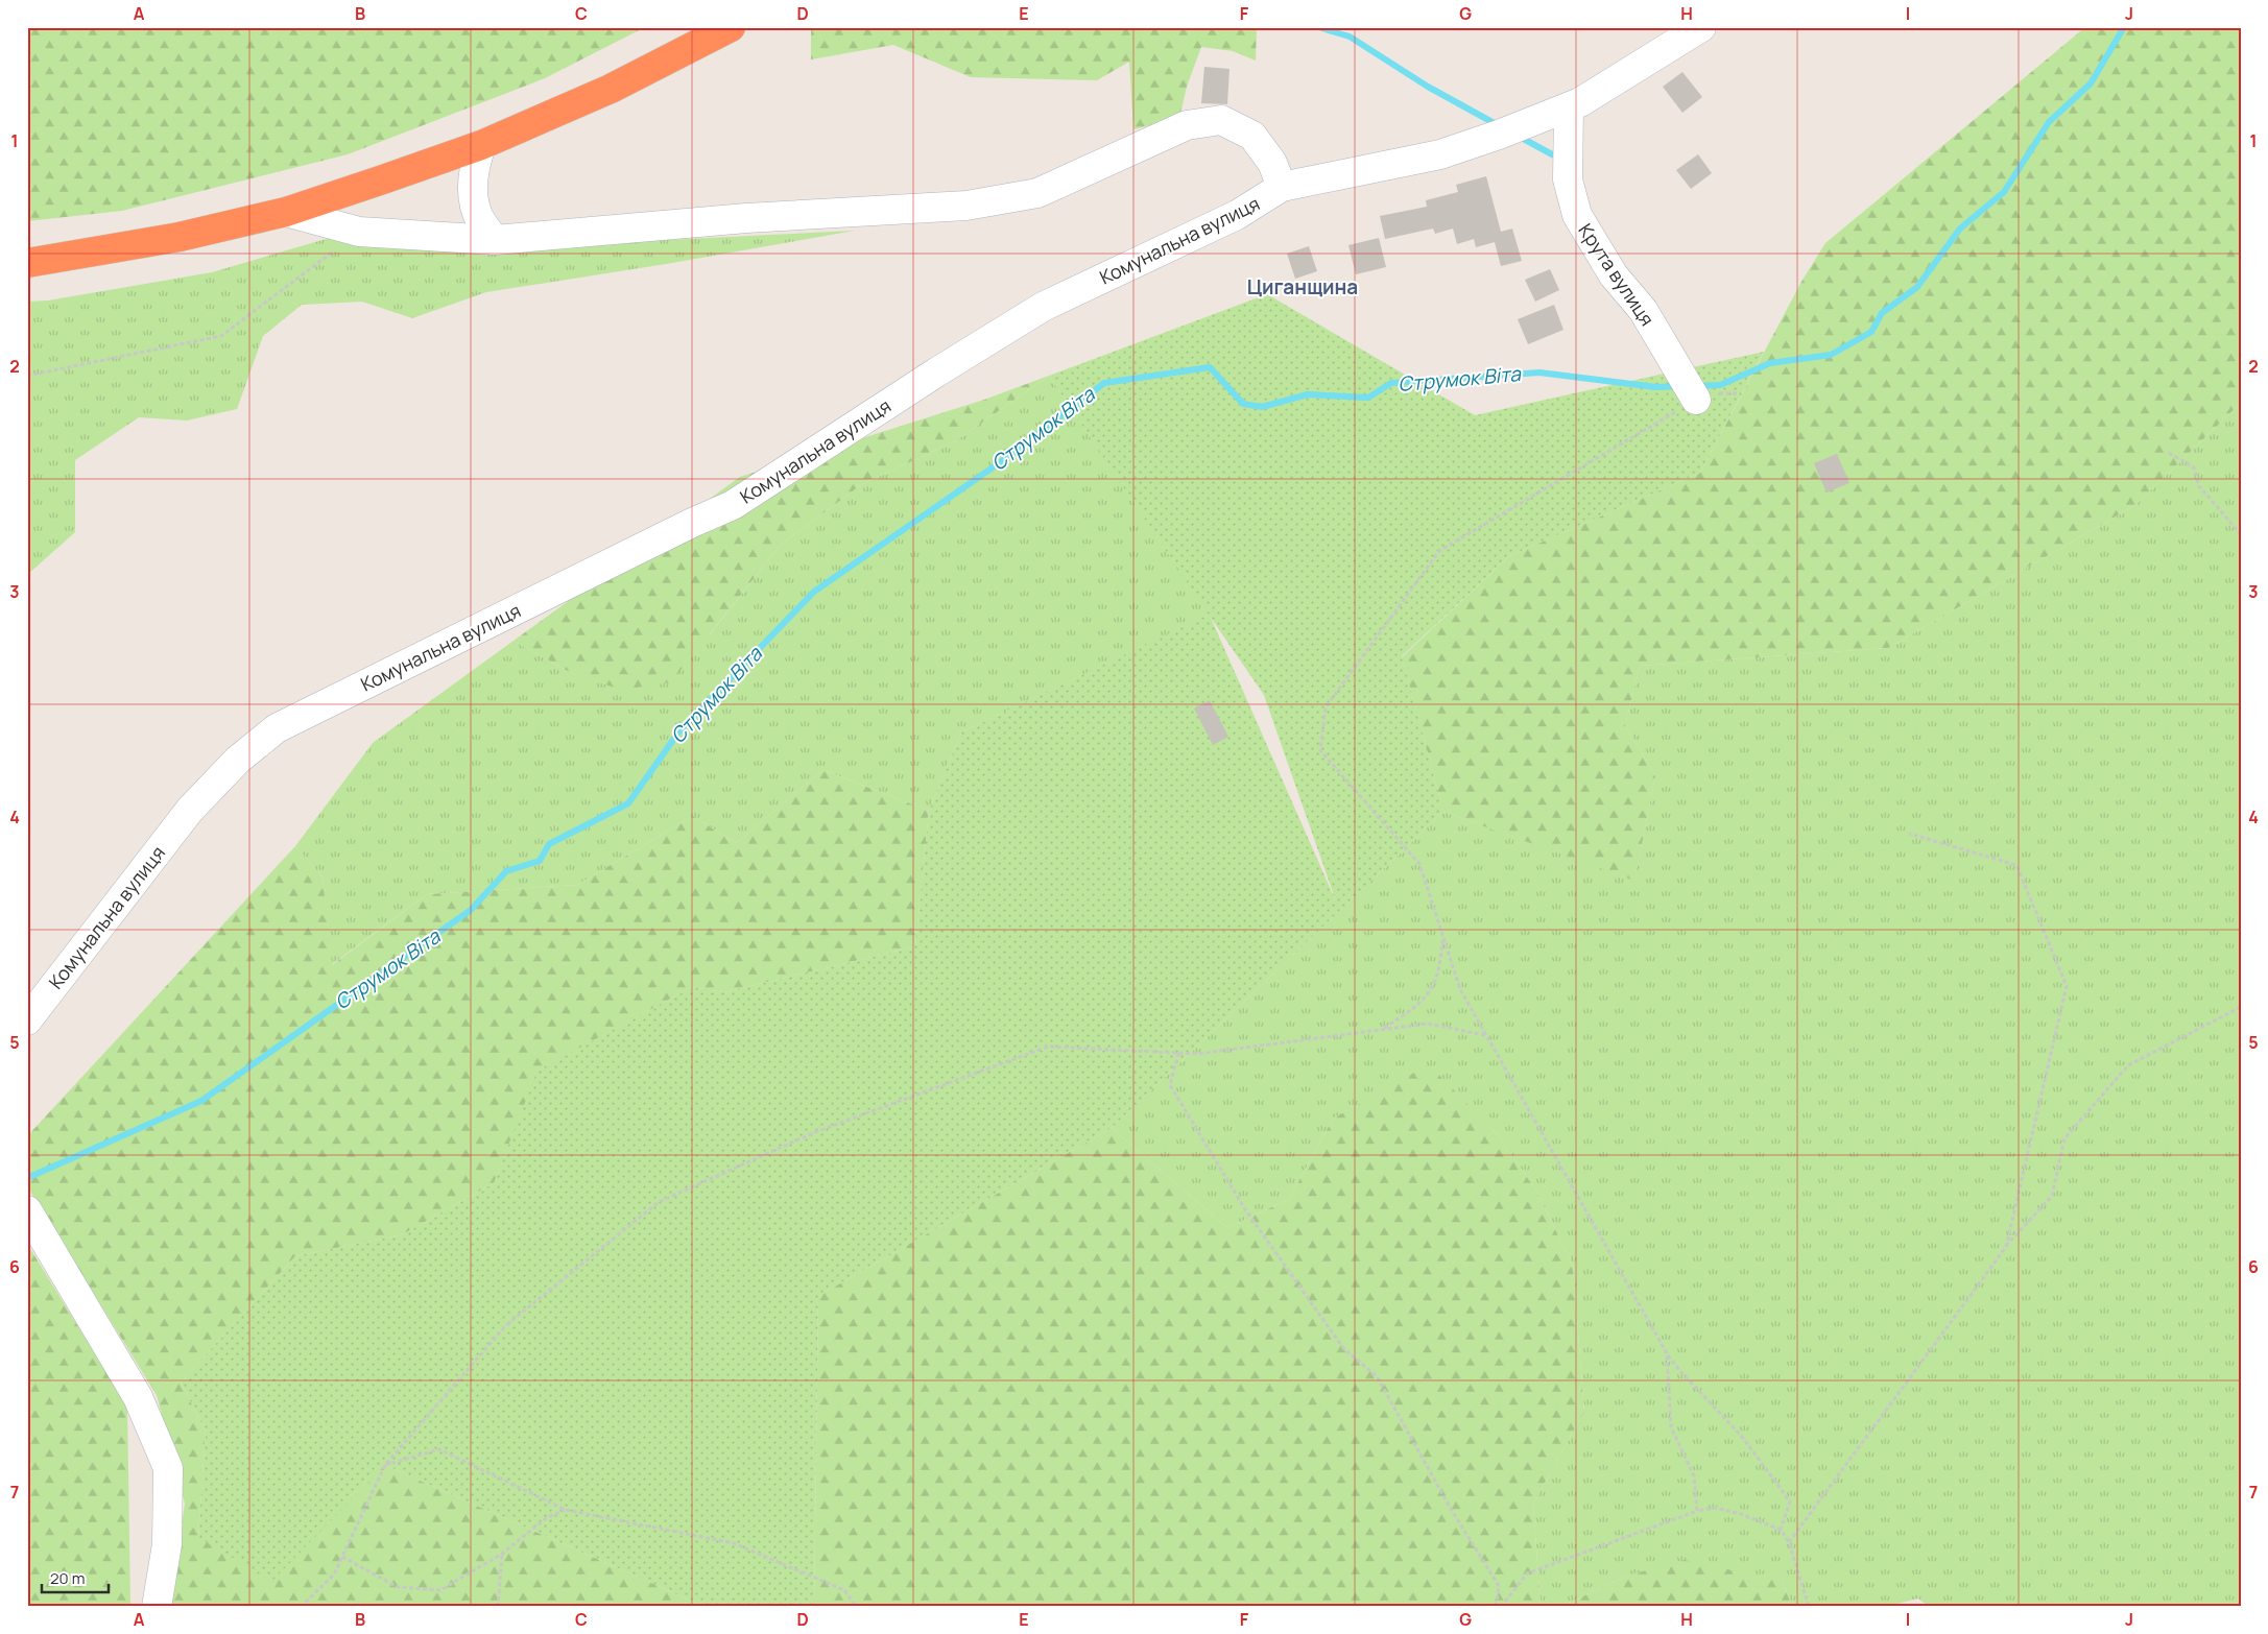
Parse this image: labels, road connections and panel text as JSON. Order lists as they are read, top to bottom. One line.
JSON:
{"streets":{"street":["Комунальна вулиця","Крута вулиця"]},"crossings":[["Комунальна вулиця","Крута вулиця"]],"districts":["Циганщина"],"water":["Струмок Віта"],"scale_bar":"20 m","grid":{"columns":["A","B","C","D","E","F","G","H","I","J"],"rows":["1","2","3","4","5","6","7"]}}
